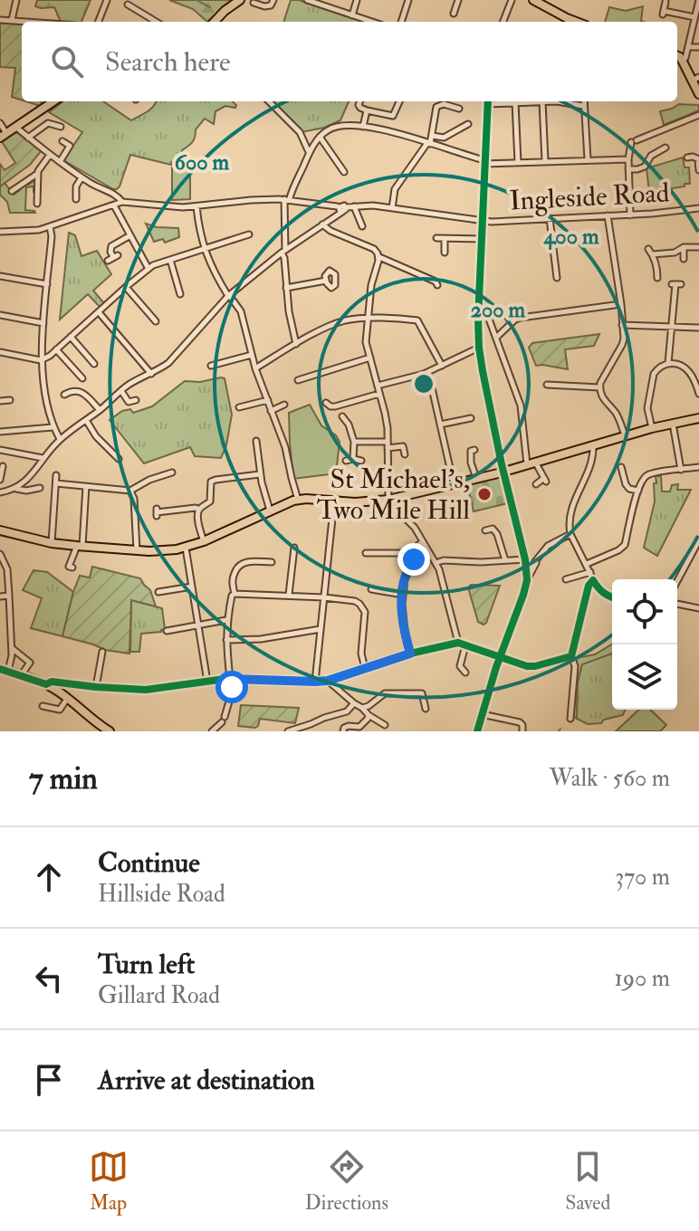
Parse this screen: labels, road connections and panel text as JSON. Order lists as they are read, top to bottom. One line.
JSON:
{"streets":{"street":["Ingleside Road"]},"places":["St Michael's, Two Mile Hill"],"page":{"search":"Search here","heading":["7 min","Walk · 560 m"],"list":[["Continue","Hillside Road","370 m"],["Turn left","Gillard Road","190 m"],"Arrive at destination"],"nav":["Map","Directions","Saved"]},"rings":["600 m","400 m","200 m"]}
